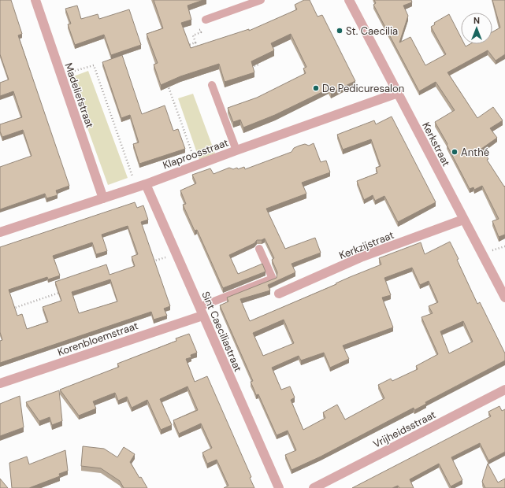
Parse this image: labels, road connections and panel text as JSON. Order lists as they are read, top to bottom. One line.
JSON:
{"streets":{"street":["Madeliefstraat","Kerkstraat","Klaproosstraat","Kerkzijstraat","Sint Caeciliastraat","Korenbloemstraat","Vrijheidsstraat"]},"crossings":[["Madeliefstraat","Klaproosstraat"],["Kerkstraat","Klaproosstraat"],["Kerkstraat","Kerkzijstraat"],["Klaproosstraat","Sint Caeciliastraat"],["Sint Caeciliastraat","Korenbloemstraat"]],"places":["St. Caecilia","De Pedicuresalon","Anthé"],"north":"top"}
